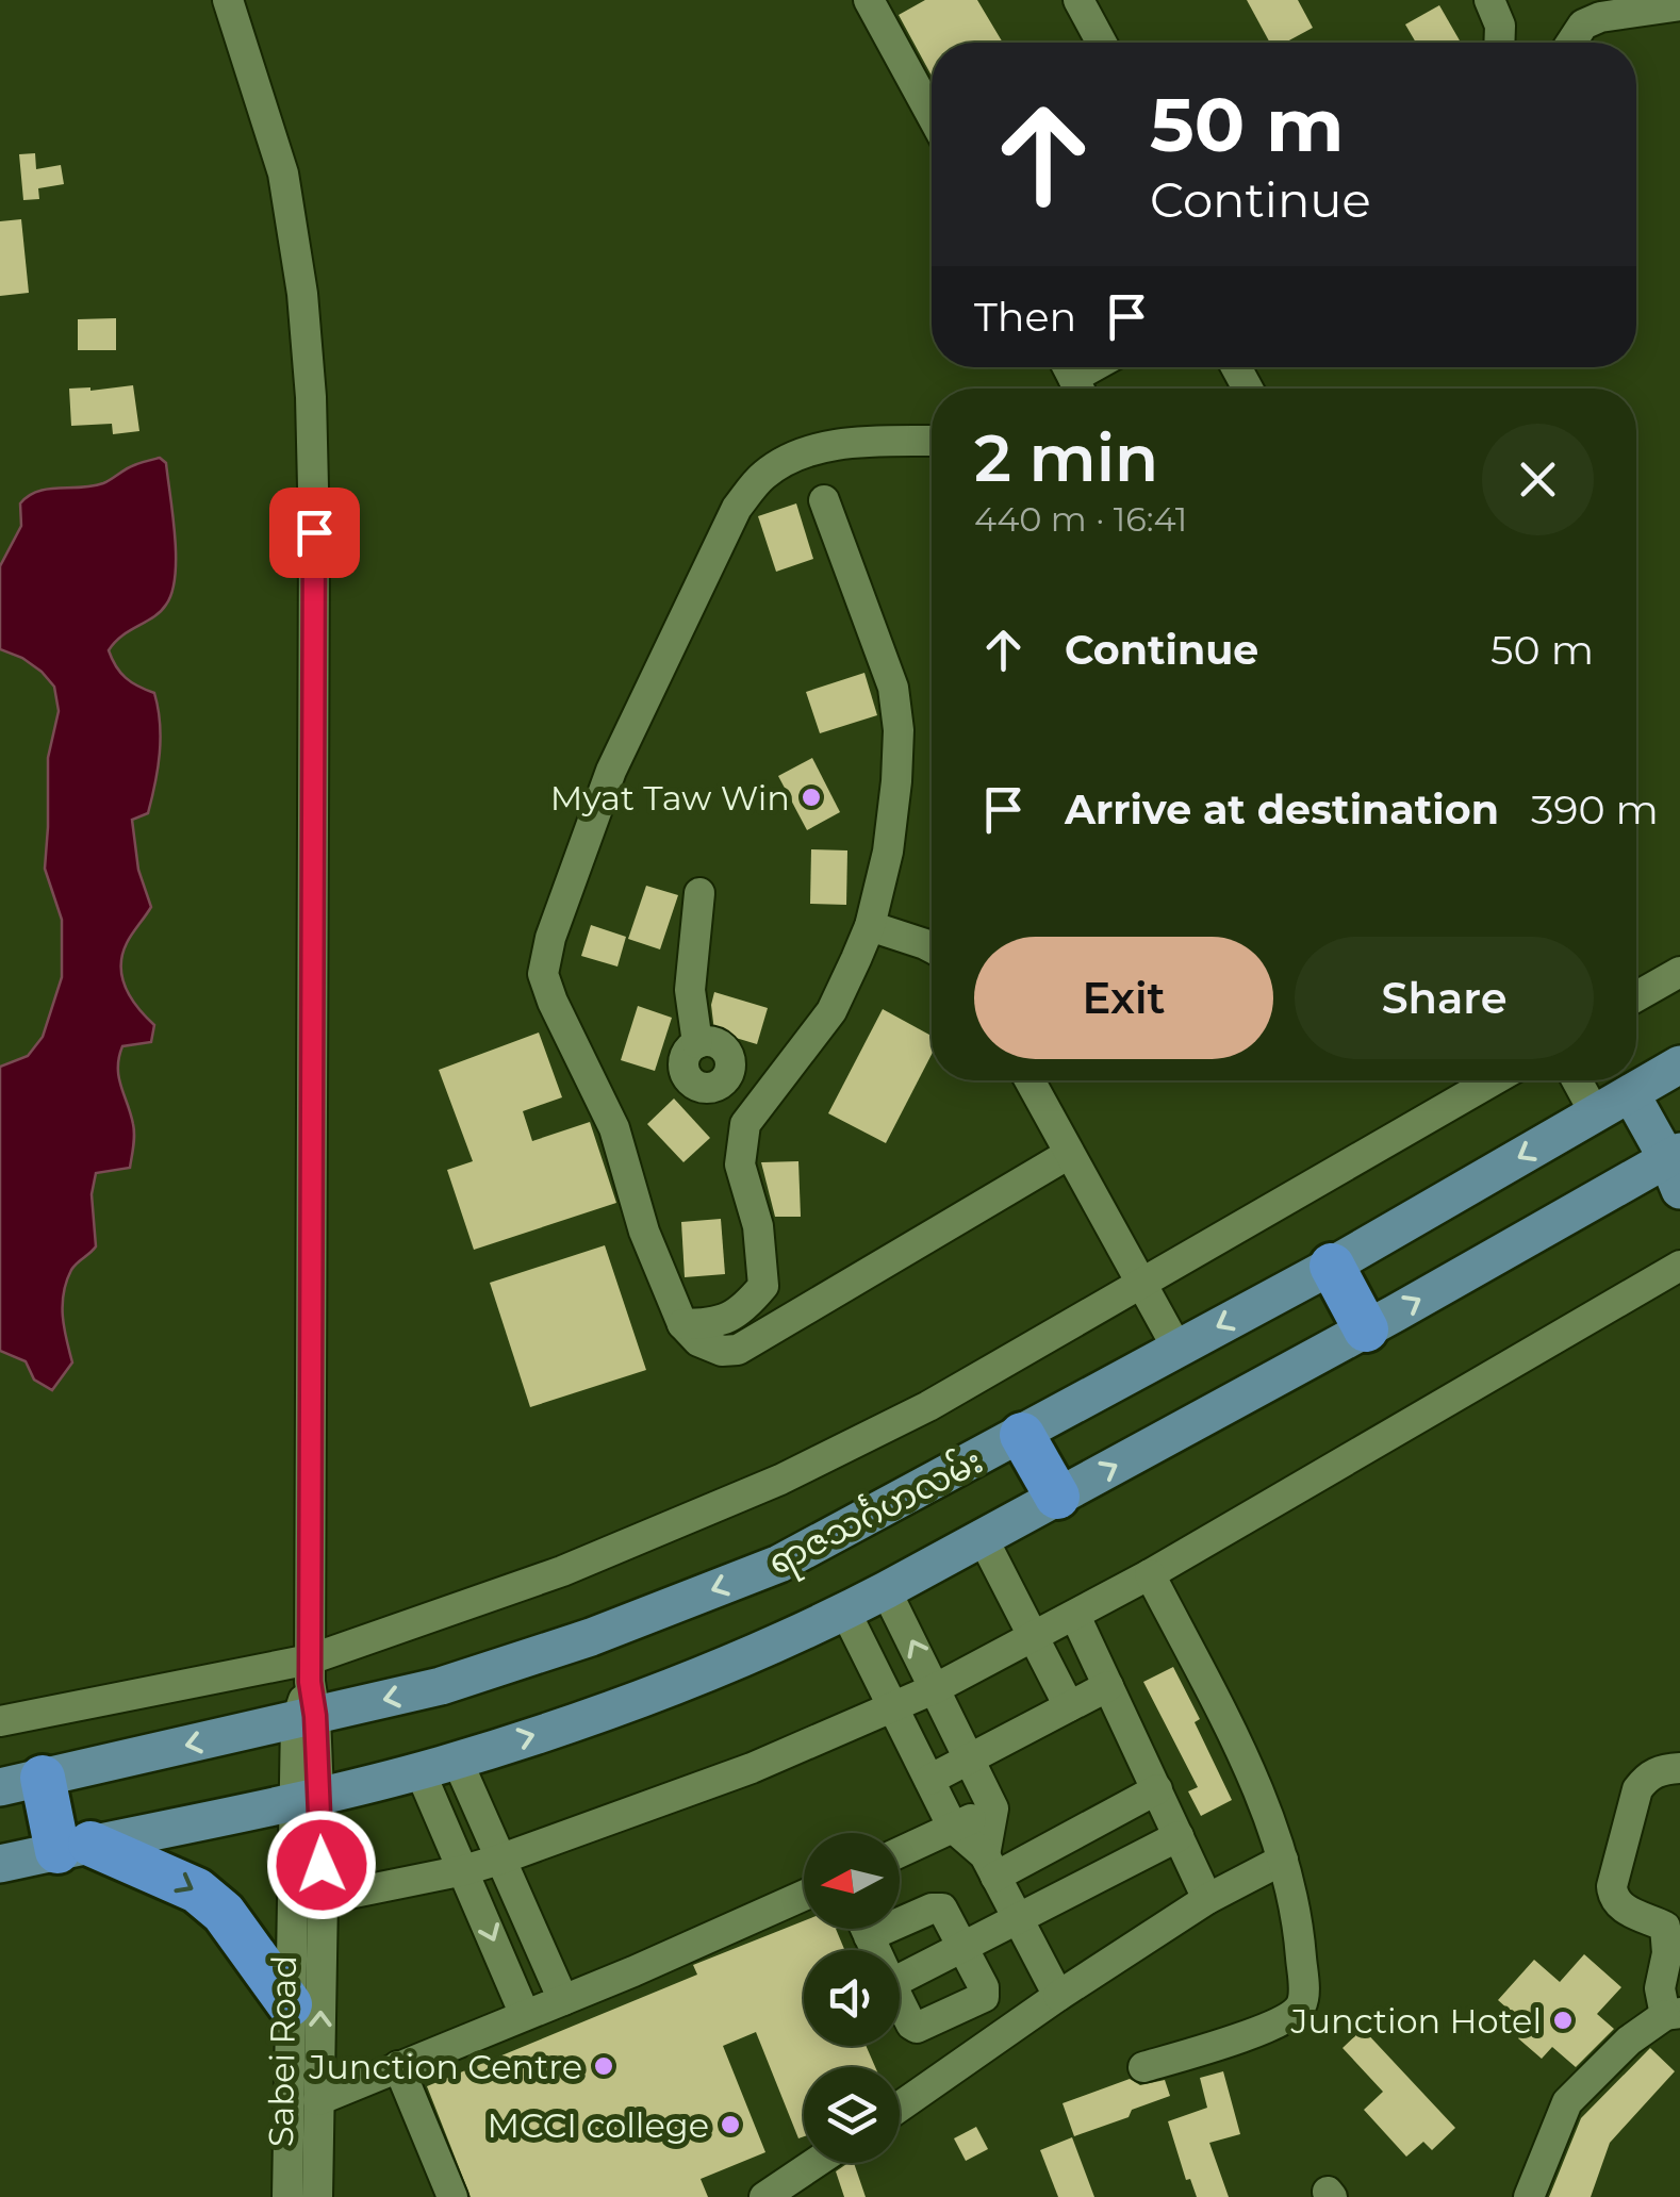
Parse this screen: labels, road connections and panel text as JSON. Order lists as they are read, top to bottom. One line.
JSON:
{"streets":{"main road":["ရာဇသင်္ဂဟလမ်း"],"street":["Sabei Road"]},"crossings":[["ရာဇသင်္ဂဟလမ်း","Sabei Road"]],"places":["Myat Taw Win","Junction Hotel","Junction Centre","MCCI college"],"north":"left","page":{"turn":["50 m","Continue"],"then":"Then","heading":["2 min","440 m · 16:41"],"list":[{"name":"Continue","value":"50 m"},{"name":"Arrive at destination","value":"390 m"}],"buttons":["Exit","Share"]}}
